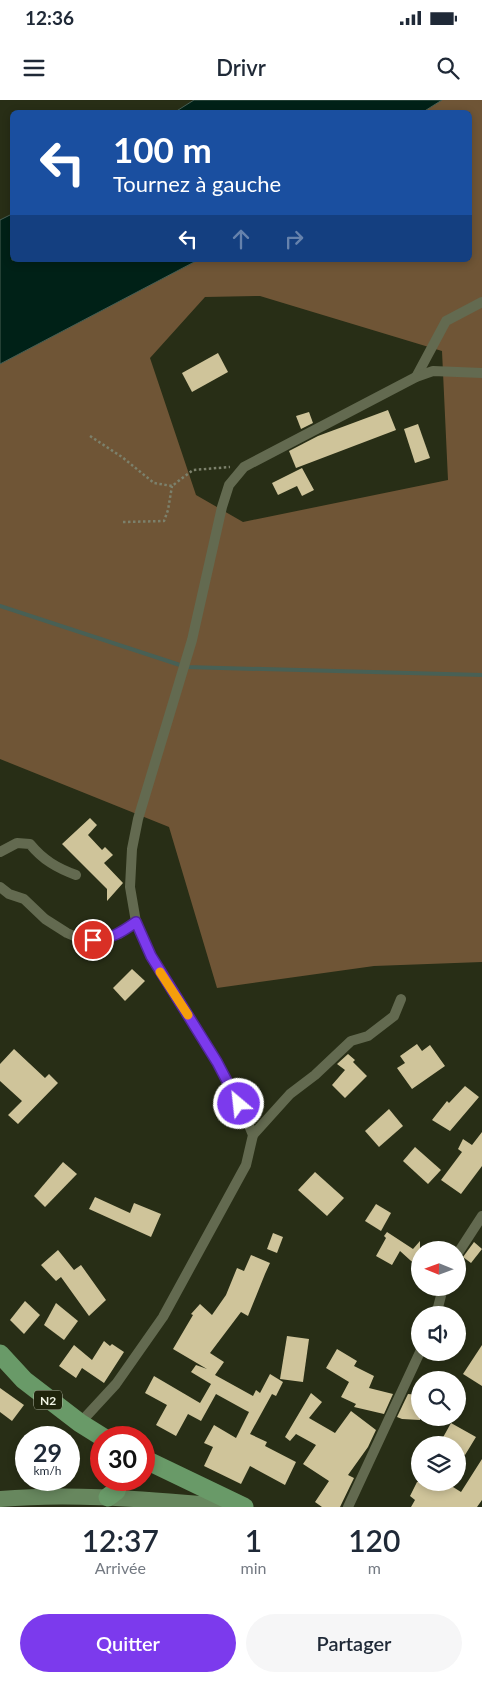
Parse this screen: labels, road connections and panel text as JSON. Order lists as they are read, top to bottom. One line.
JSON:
{"streets":{"highway":["N2"]},"north":"left","page":{"status":"12:36","header":"Drivr","turn":["100 m","Tournez à gauche"],"speed":"29 km/h","limit":"30","eta":["12:37","Arrivée","1","min","120","m"],"buttons":["Quitter","Partager"]}}
